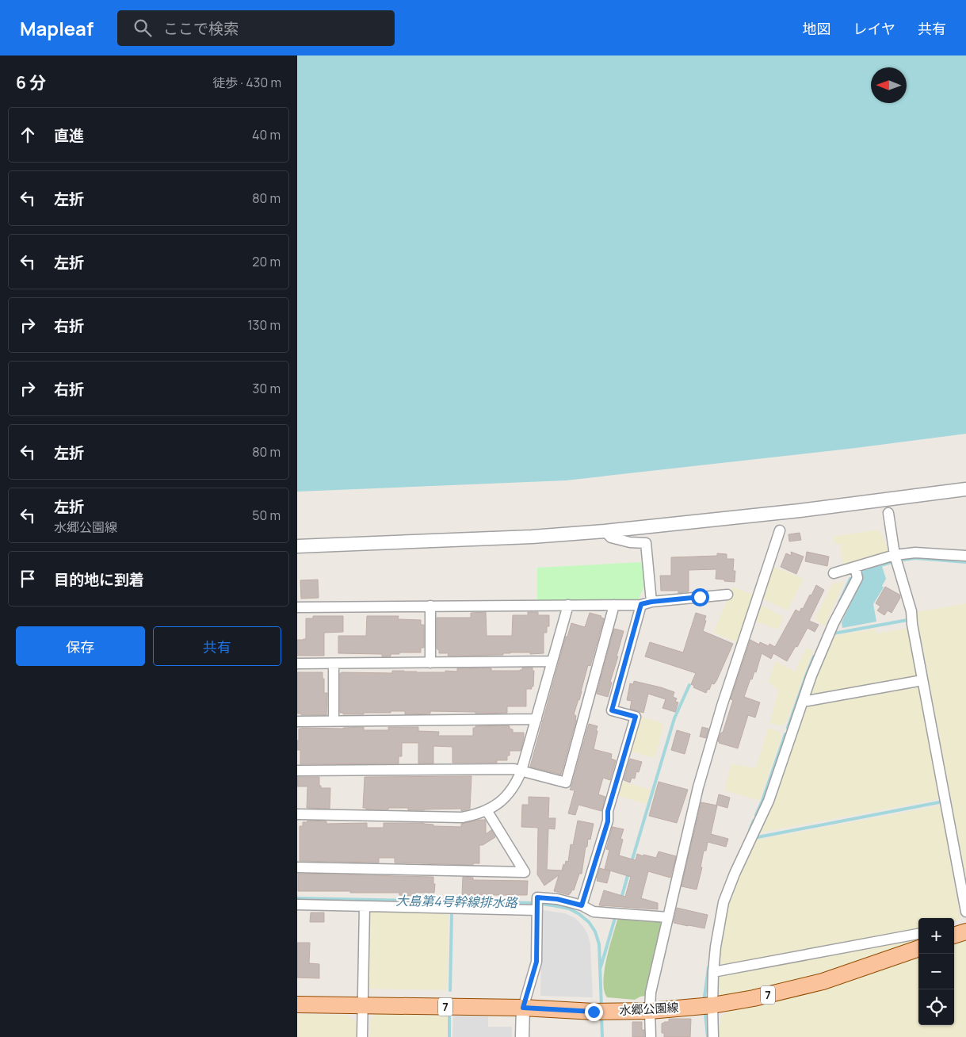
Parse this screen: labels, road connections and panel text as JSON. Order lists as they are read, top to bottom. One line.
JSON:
{"streets":{"main road":["7","水郷公園線"]},"water":["大島第4号幹線排水路"],"north":"left","page":{"header":"Mapleaf","search":"ここで検索","nav":["地図","レイヤ","共有"],"heading":["6 分","徒歩 · 430 m"],"list":[["直進","40 m"],["左折","80 m"],["左折","20 m"],["右折","130 m"],["右折","30 m"],["左折","80 m"],["左折","水郷公園線","50 m"],"目的地に到着"],"buttons":["保存","共有"],"map_buttons":["+","−"]}}
